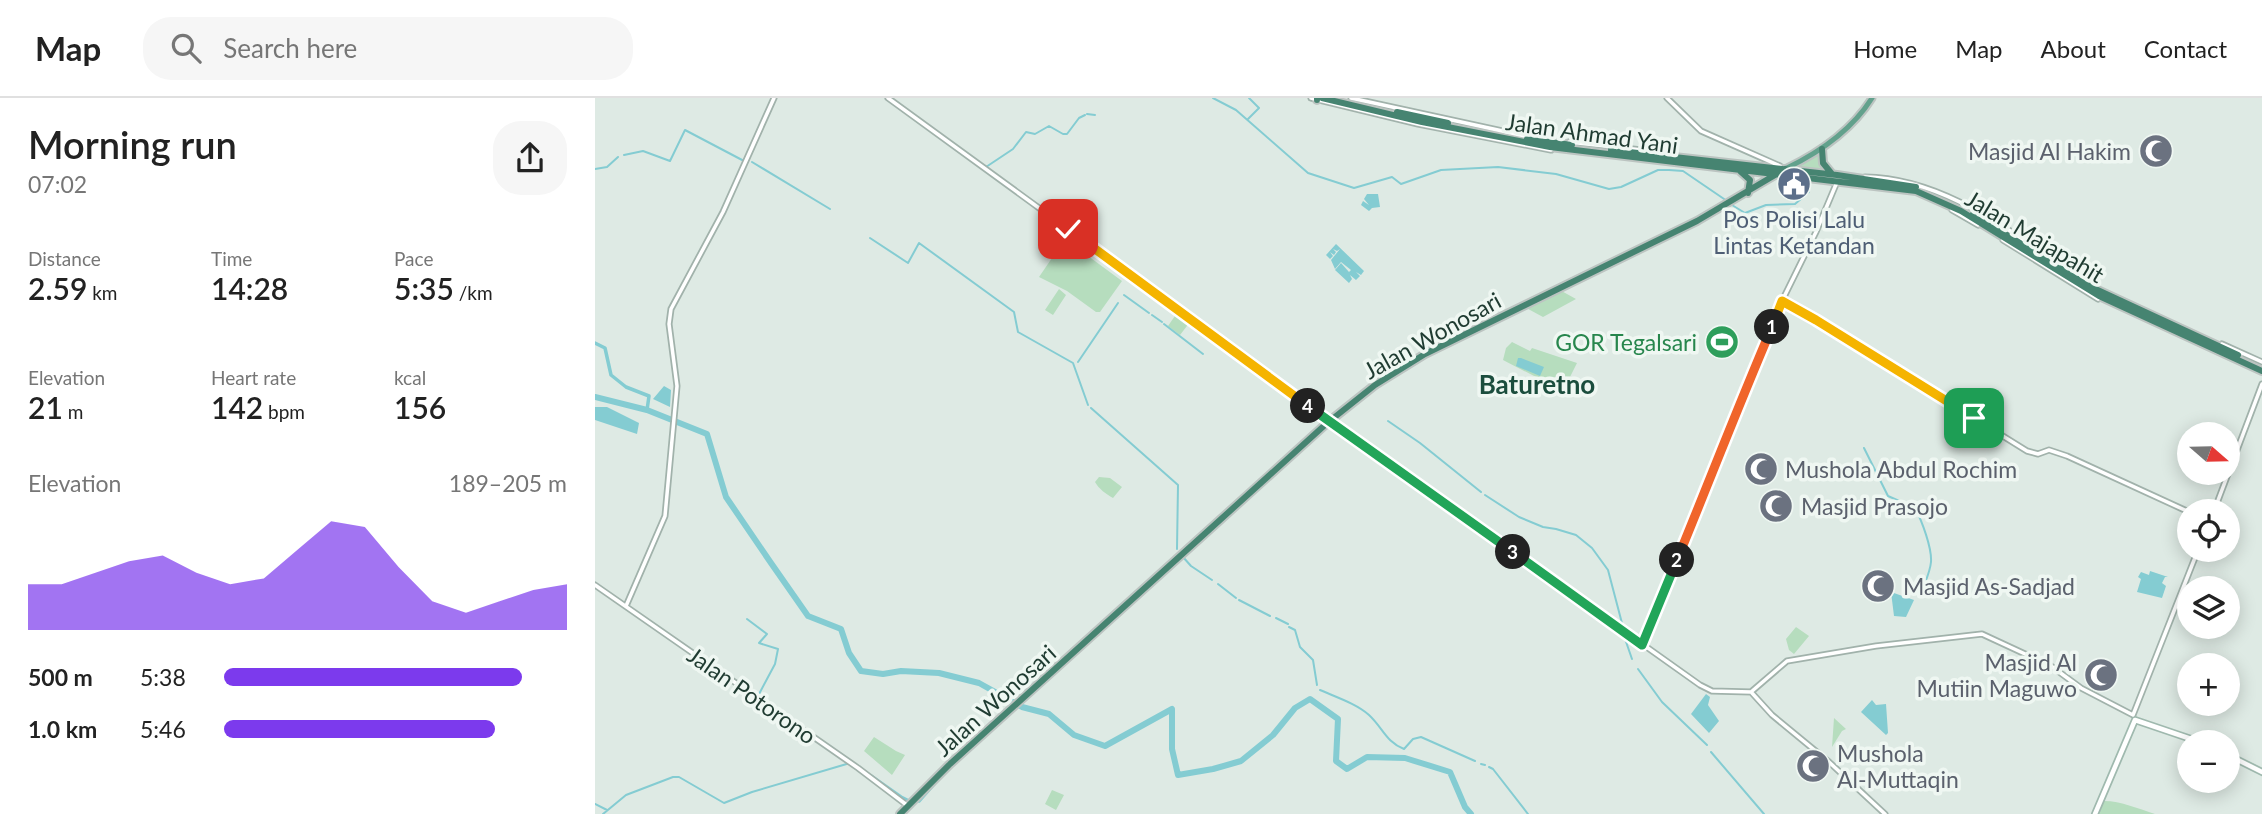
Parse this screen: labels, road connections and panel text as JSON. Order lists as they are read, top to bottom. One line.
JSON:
{"streets":{"highway":["Jalan Ahmad Yani","Jalan Majapahit","Jalan Wonosari"],"street":["Jalan Potorono"]},"crossings":[["Jalan Ahmad Yani","Jalan Majapahit"],["Jalan Ahmad Yani","Jalan Wonosari"],["Jalan Majapahit","Jalan Wonosari"],["Jalan Wonosari","Jalan Potorono"]],"districts":["Baturetno"],"places":{"mosque":["Masjid Al Hakim","Mushola Abdul Rochim","Masjid Prasojo","Masjid As-Sadjad","Masjid Al Mutiin Maguwo","Mushola Al-Muttaqin"],"public building":["Pos Polisi Lalu Lintas Ketandan"],"sports":["GOR Tegalsari"]},"north":"right","page":{"header":"Map","search":"Search here","nav":["Home","Map","About","Contact"],"heading":["Morning run","07:02"],"stats":[["Distance","2.59 km"],["Time","14:28"],["Pace","5:35 /km"],["Elevation","21 m"],["Heart rate","142 bpm"],["kcal","156"]],"pins":["1","4","3","2"],"map_buttons":["+","−"],"chart":["Elevation","189–205 m"],"list":[{"name":"500 m","note":"5:38"},{"name":"1.0 km","note":"5:46"}]}}
